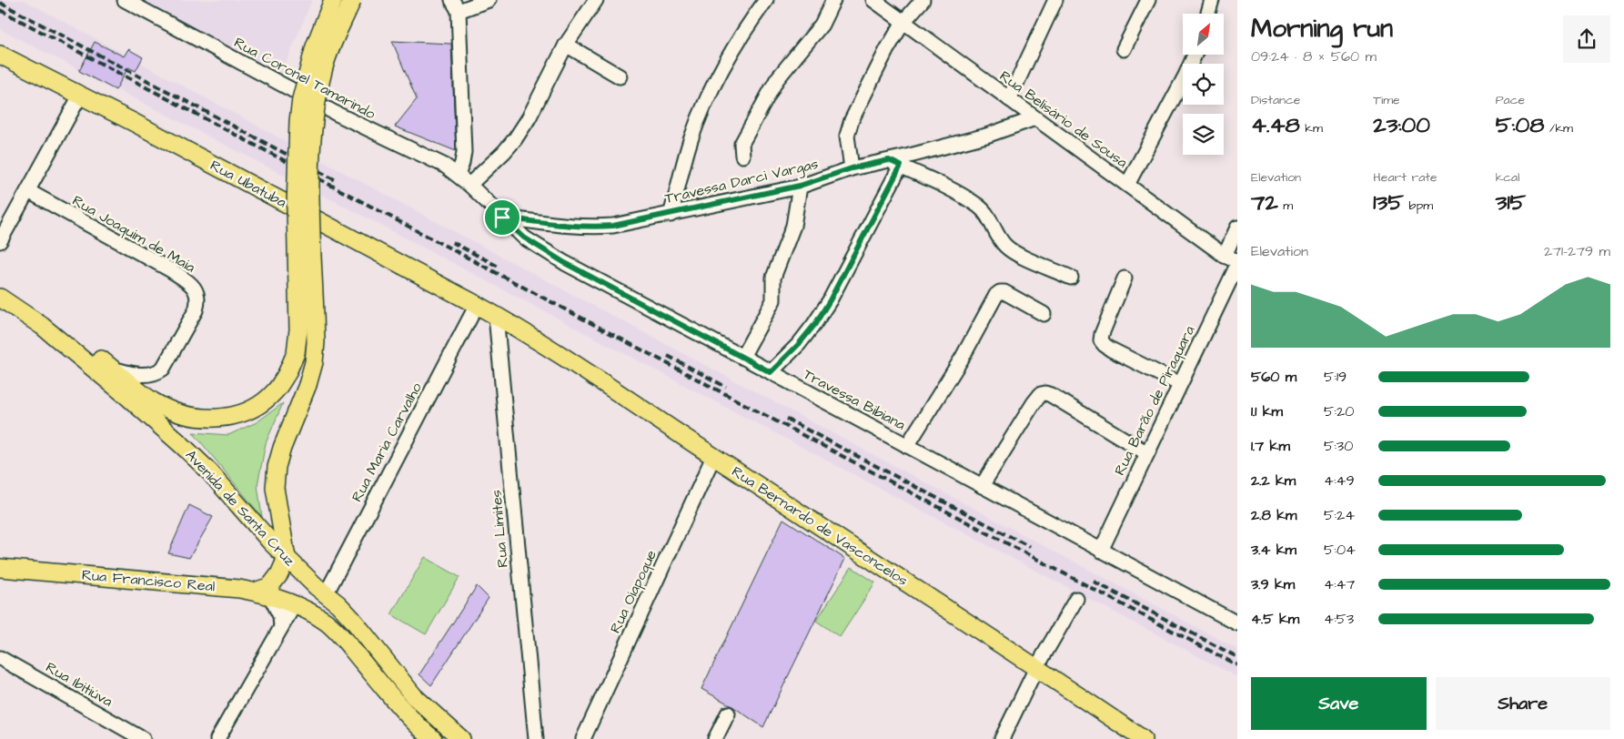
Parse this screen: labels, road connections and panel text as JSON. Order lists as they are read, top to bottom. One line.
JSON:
{"streets":{"main road":["Rua Ubatuba","Avenida de Santa Cruz","Rua Bernardo de Vasconcelos","Rua Francisco Real"],"street":["Rua Coronel Tamarindo","Rua Belisário de Sousa","Travessa Darci Vargas","Rua Joaquim de Maia","Travessa Bibiana","Rua Barão de Piraquara","Rua Maria Carvalho","Rua Limites","Rua Oiapoque","Rua Ibitiúva"]},"crossings":[["Rua Coronel Tamarindo","Travessa Bibiana"],["Rua Belisário de Sousa","Travessa Darci Vargas"],["Travessa Darci Vargas","Travessa Bibiana"],["Rua Ubatuba","Rua Maria Carvalho"],["Rua Ubatuba","Rua Bernardo de Vasconcelos"],["Rua Ubatuba","Rua Limites"],["Travessa Bibiana","Rua Barão de Piraquara"],["Rua Maria Carvalho","Avenida de Santa Cruz"],["Rua Bernardo de Vasconcelos","Rua Limites"],["Rua Bernardo de Vasconcelos","Rua Oiapoque"]],"north":"top right","page":{"heading":["Morning run","09:24 · 8 × 560 m"],"stats":[["Distance","4.48 km"],["Time","23:00"],["Pace","5:08 /km"],["Elevation","72 m"],["Heart rate","135 bpm"],["kcal","315"]],"chart":["Elevation","271–279 m"],"list":[{"name":"560 m","note":"5:19"},{"name":"1.1 km","note":"5:20"},{"name":"1.7 km","note":"5:30"},{"name":"2.2 km","note":"4:49"},{"name":"2.8 km","note":"5:24"},{"name":"3.4 km","note":"5:04"},{"name":"3.9 km","note":"4:47"},{"name":"4.5 km","note":"4:53"}],"buttons":["Save","Share"]}}
